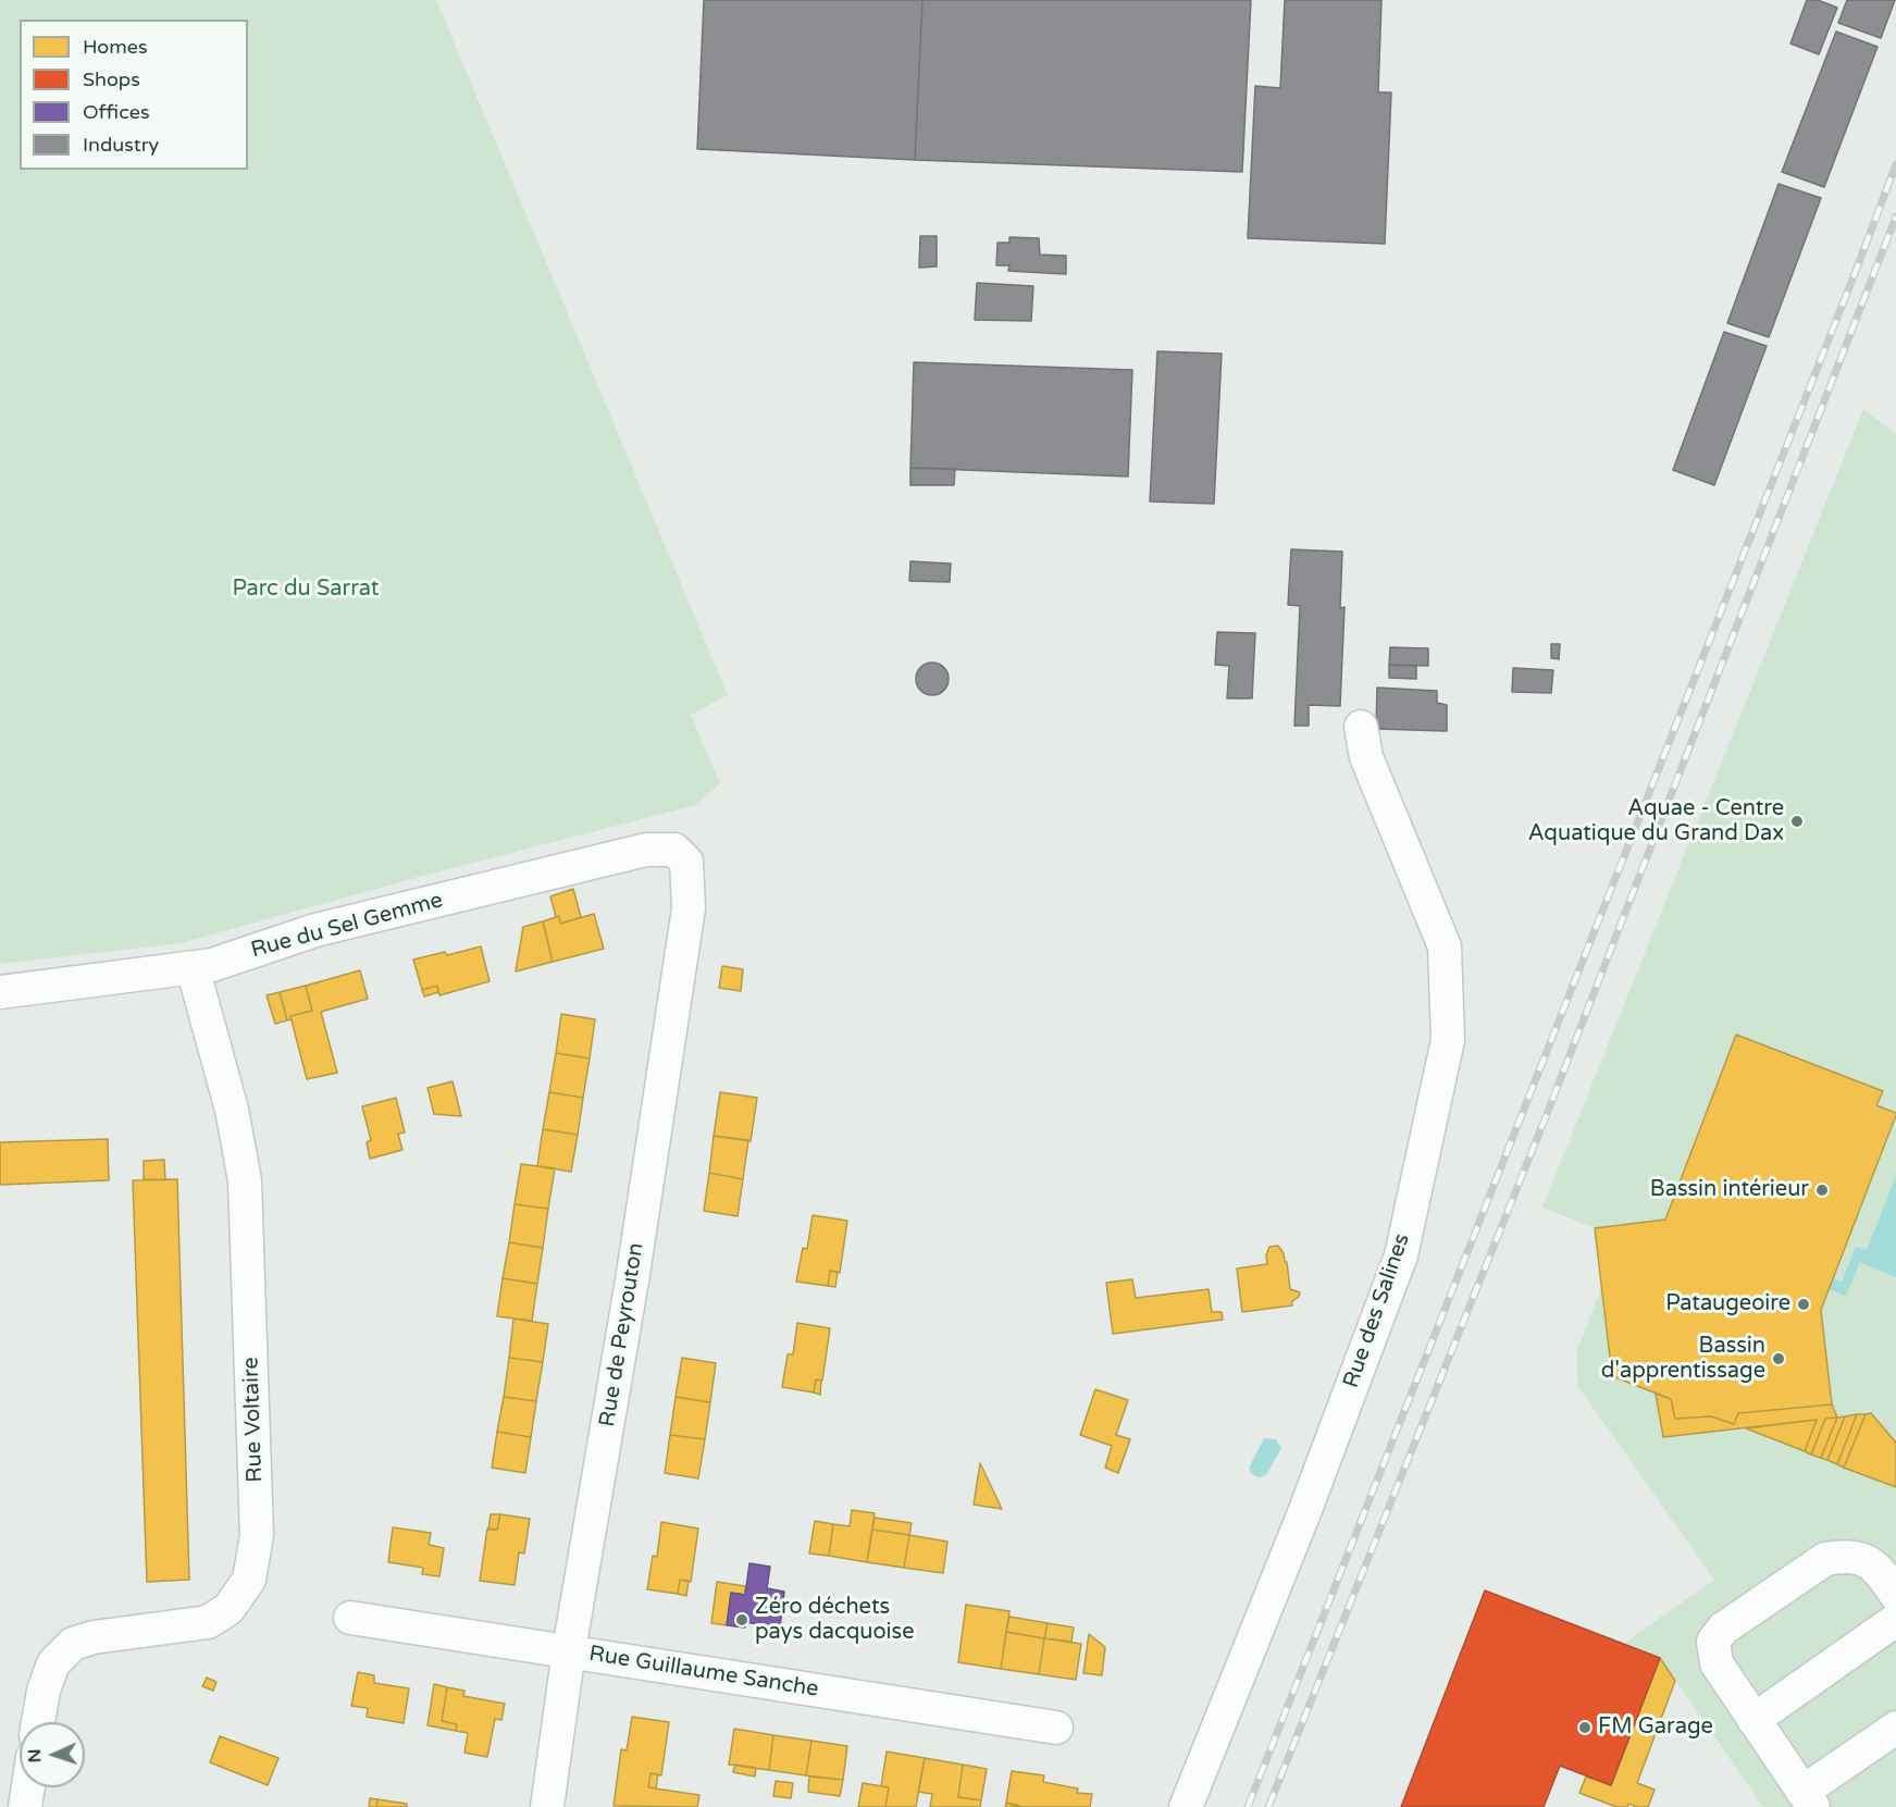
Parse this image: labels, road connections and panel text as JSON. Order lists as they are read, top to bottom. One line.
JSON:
{"streets":{"street":["Rue du Sel Gemme","Rue des Salines","Rue de Peyrouton","Rue Voltaire","Rue Guillaume Sanche"]},"crossings":[["Rue du Sel Gemme","Rue de Peyrouton"],["Rue du Sel Gemme","Rue Voltaire"],["Rue de Peyrouton","Rue Guillaume Sanche"]],"parks":["Parc du Sarrat"],"places":["Aquae - Centre Aquatique du Grand Dax","Bassin intérieur","Pataugeoire","Bassin d'apprentissage","Zéro déchets pays dacquoise","FM Garage"],"legend":["Homes","Shops","Offices","Industry"],"north":"left"}
